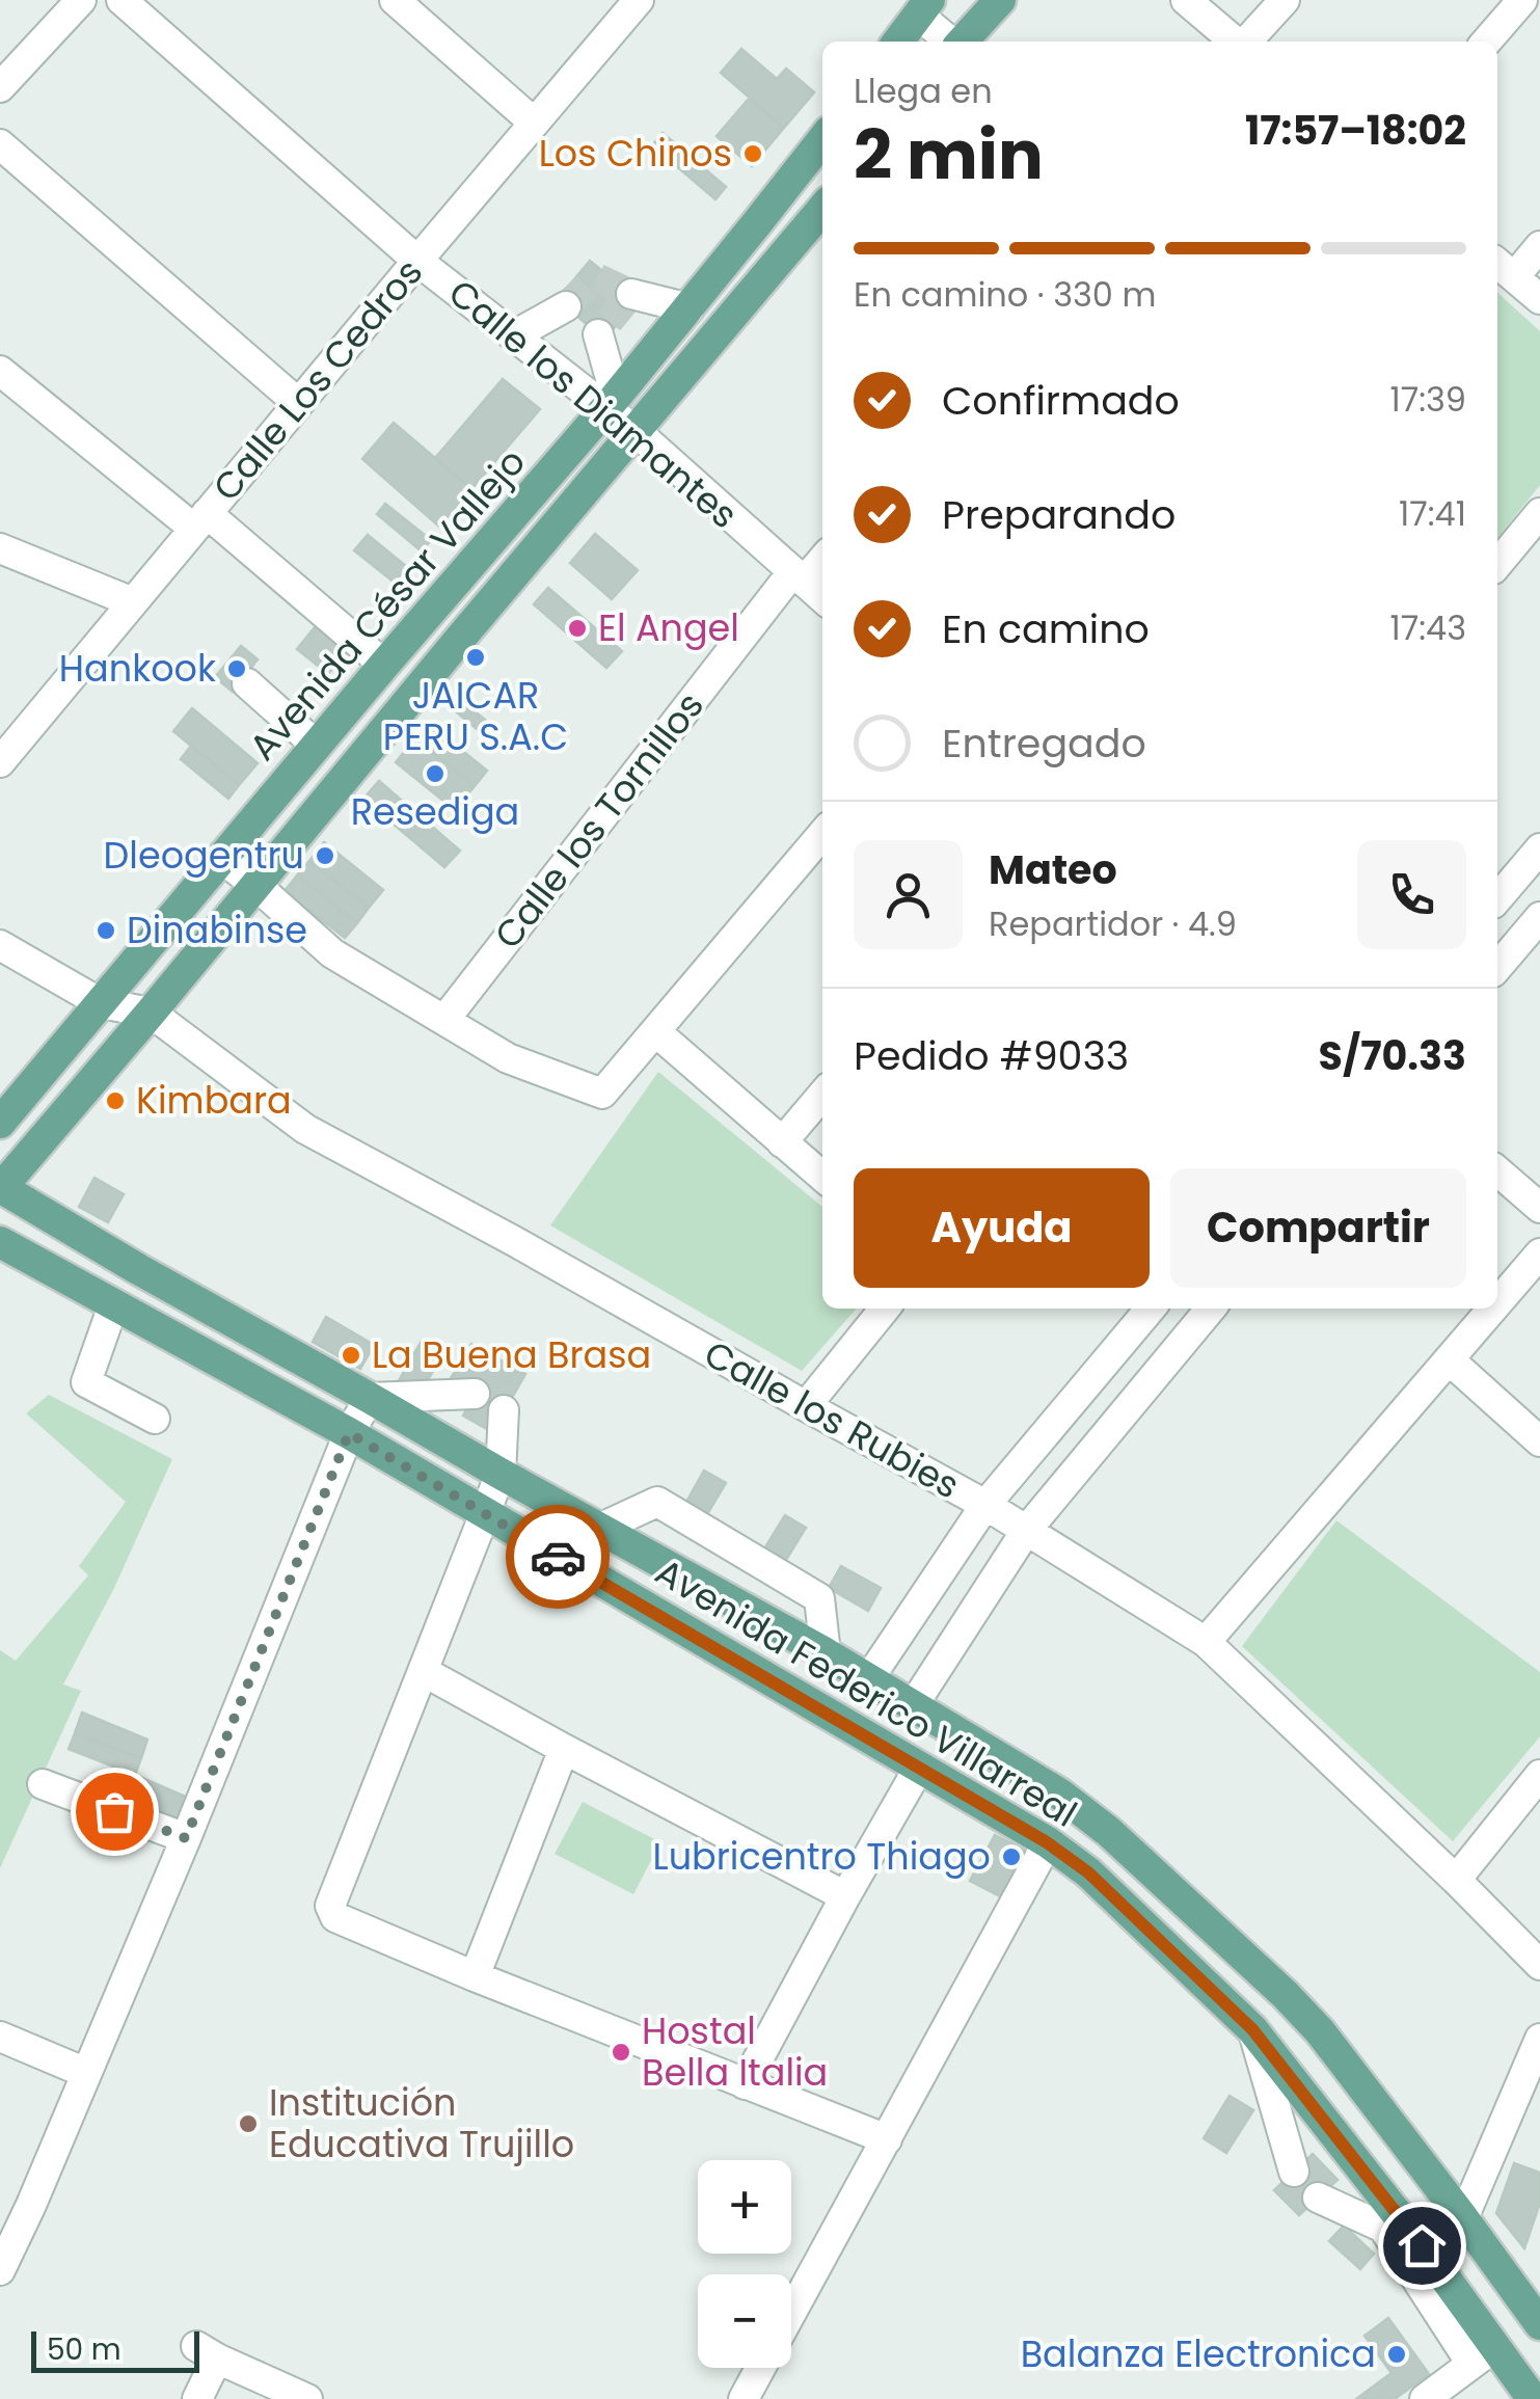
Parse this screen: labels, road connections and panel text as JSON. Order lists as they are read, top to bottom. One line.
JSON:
{"streets":{"main road":["Avenida César Vallejo","Avenida Federico Villarreal"],"street":["Calle Los Cedros","Calle los Diamantes","Calle los Tornillos","Calle los Rubies"]},"crossings":[["Calle Los Cedros","Calle los Diamantes"],["Calle los Diamantes","Avenida César Vallejo"],["Calle los Diamantes","Calle los Tornillos"],["Avenida César Vallejo","Calle los Rubies"],["Avenida César Vallejo","Avenida Federico Villarreal"]],"places":["Los Chinos","El Angel","JAICAR PERU S.A.C","Hankook","Resediga","Dleogentru","Dinabinse","Kimbara","La Buena Brasa","Lubricentro Thiago","Hostal Bella Italia","Institución Educativa Trujillo","Balanza Electronica"],"scale_bar":"50 m","page":{"heading":["2 min","Llega en","17:57–18:02"],"panel":["Mateo","Repartidor · 4.9","Pedido #9033","S/70.33"],"bar":"En camino · 330 m","list":[["Confirmado","17:39"],["Preparando","17:41"],["En camino","17:43"],"Entregado"],"buttons":["Ayuda","Compartir"],"map_buttons":["+","−"],"scale":"50 m"}}
